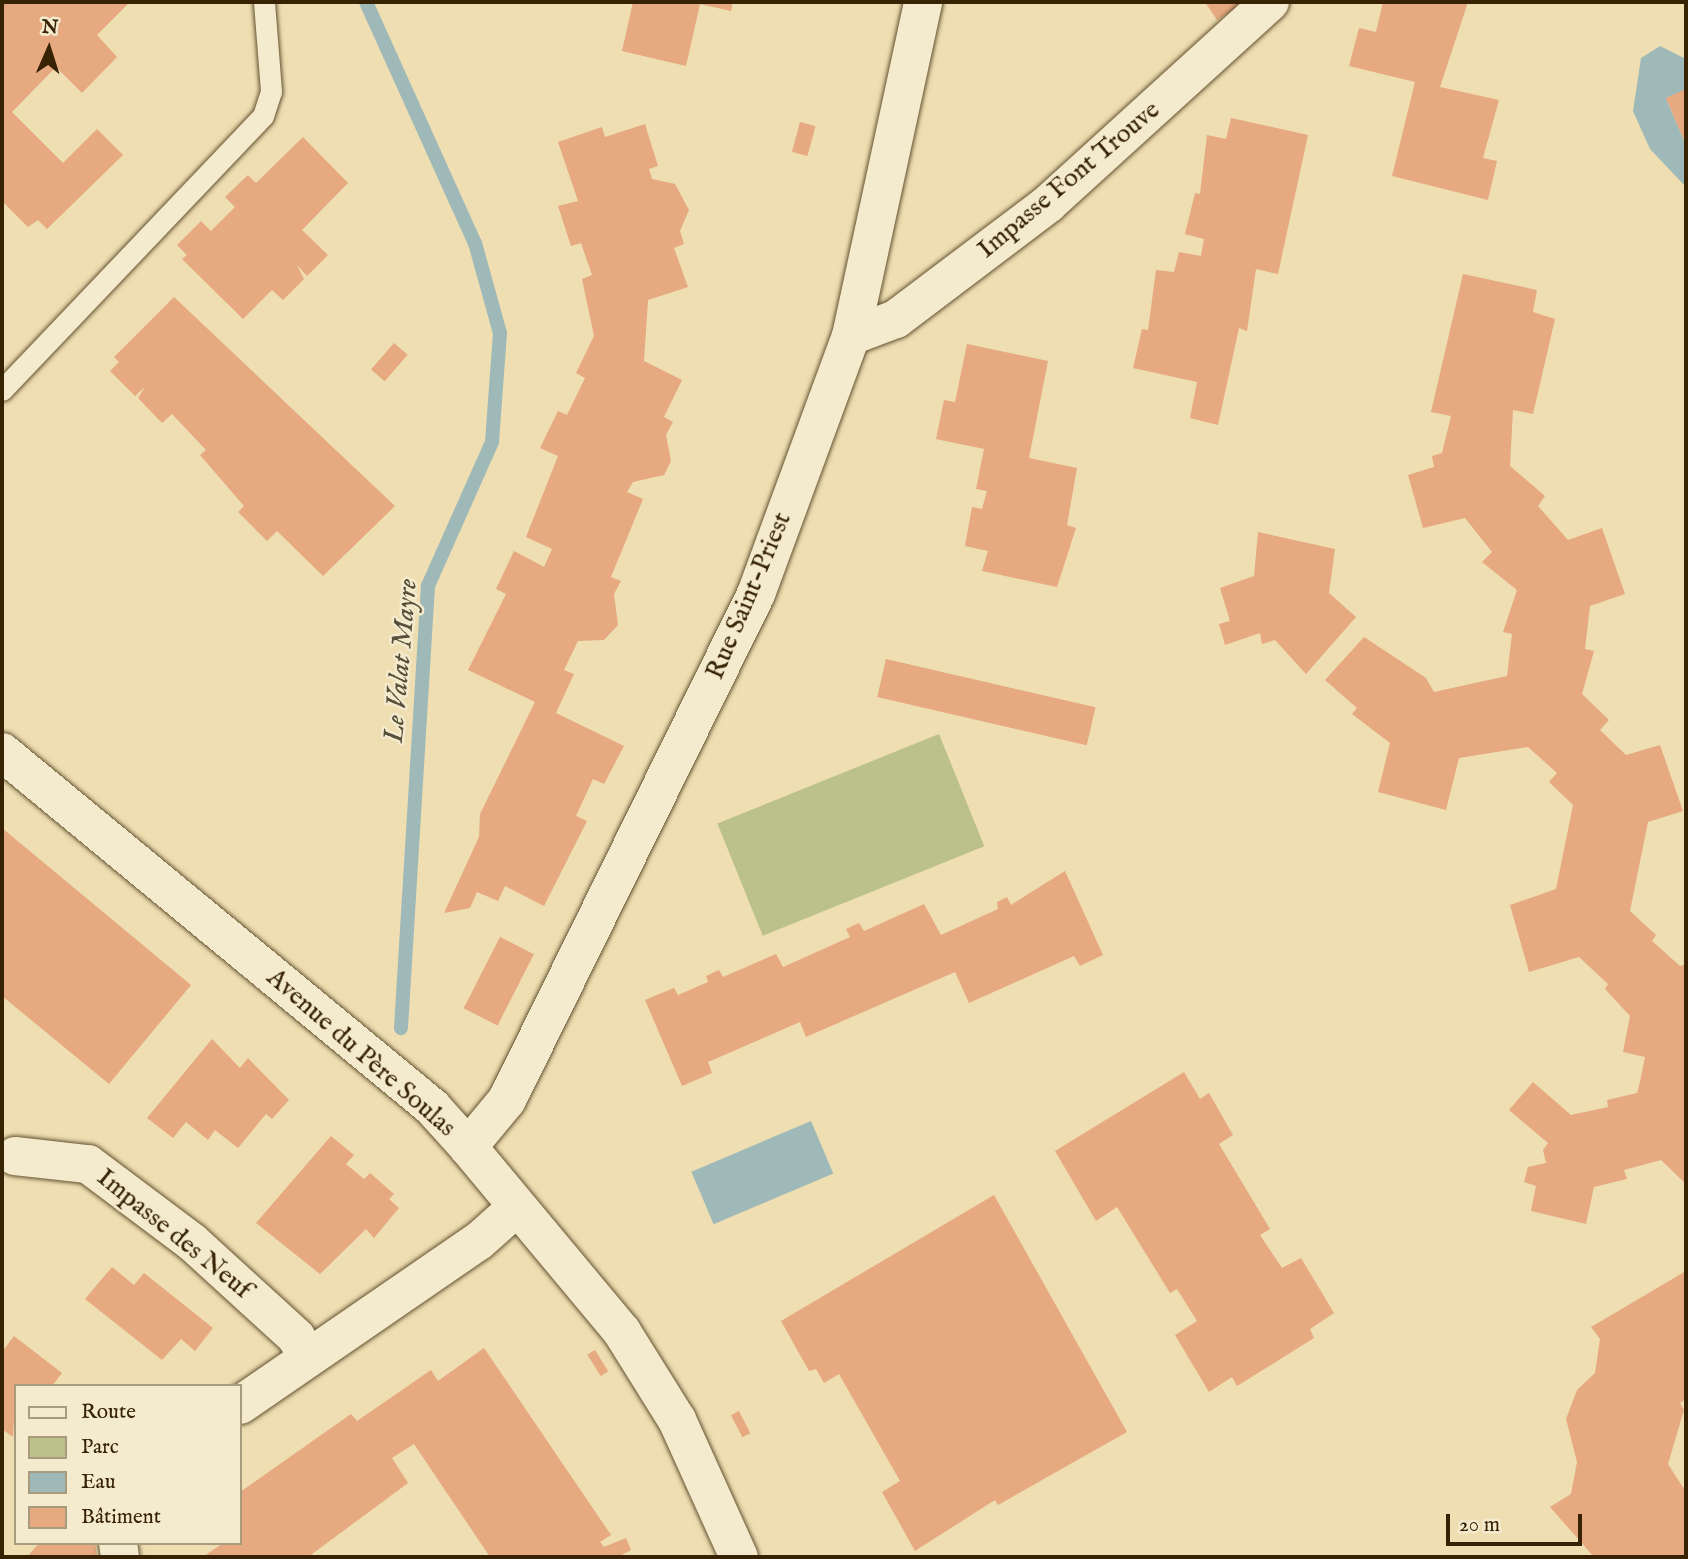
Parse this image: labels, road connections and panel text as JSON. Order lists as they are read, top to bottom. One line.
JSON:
{"streets":{"street":["Impasse Font Trouve","Rue Saint-Priest","Avenue du Père Soulas","Impasse des Neuf"]},"crossings":[["Impasse Font Trouve","Rue Saint-Priest"],["Rue Saint-Priest","Avenue du Père Soulas"]],"water":["Le Valat Mayre"],"legend":["Route","Parc","Eau","Bâtiment"],"scale_bar":"20 m","north":"top"}
